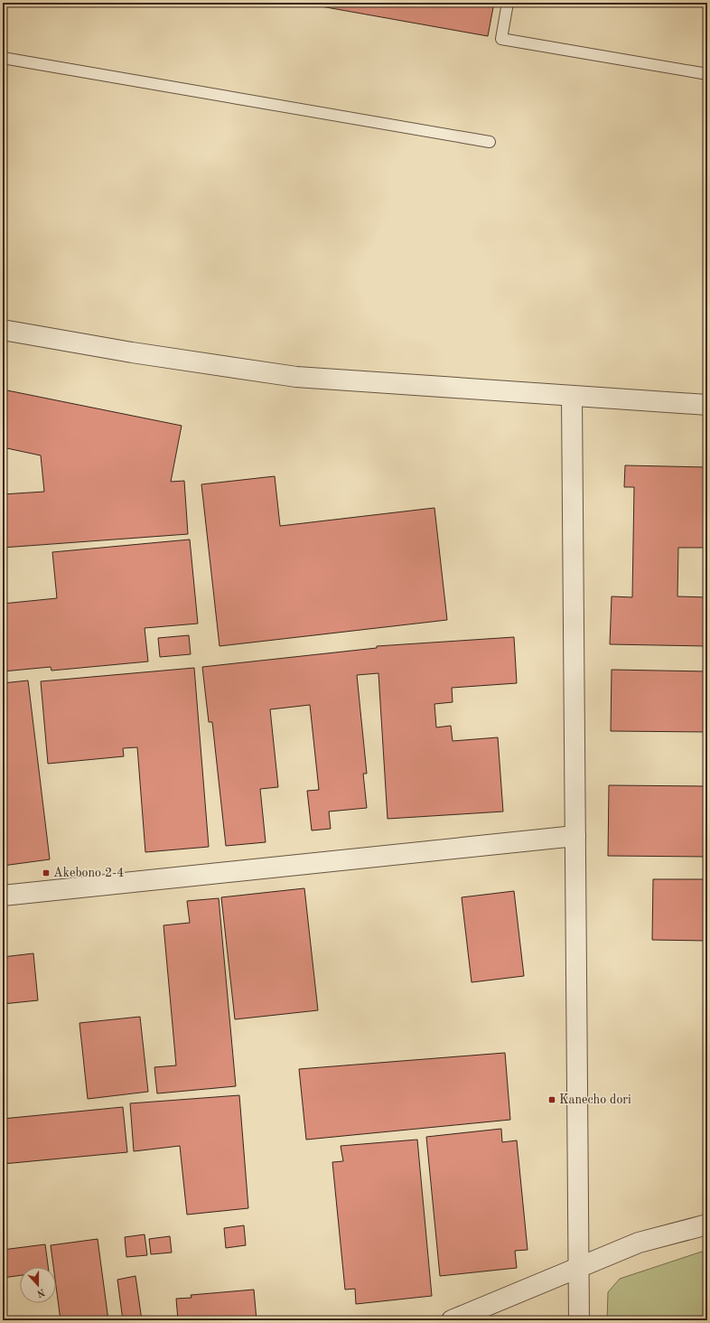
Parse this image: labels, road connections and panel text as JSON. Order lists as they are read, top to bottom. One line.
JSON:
{"places":{"transit":["Akebono 2-4","Kanecho dori"]},"north":"bottom"}
